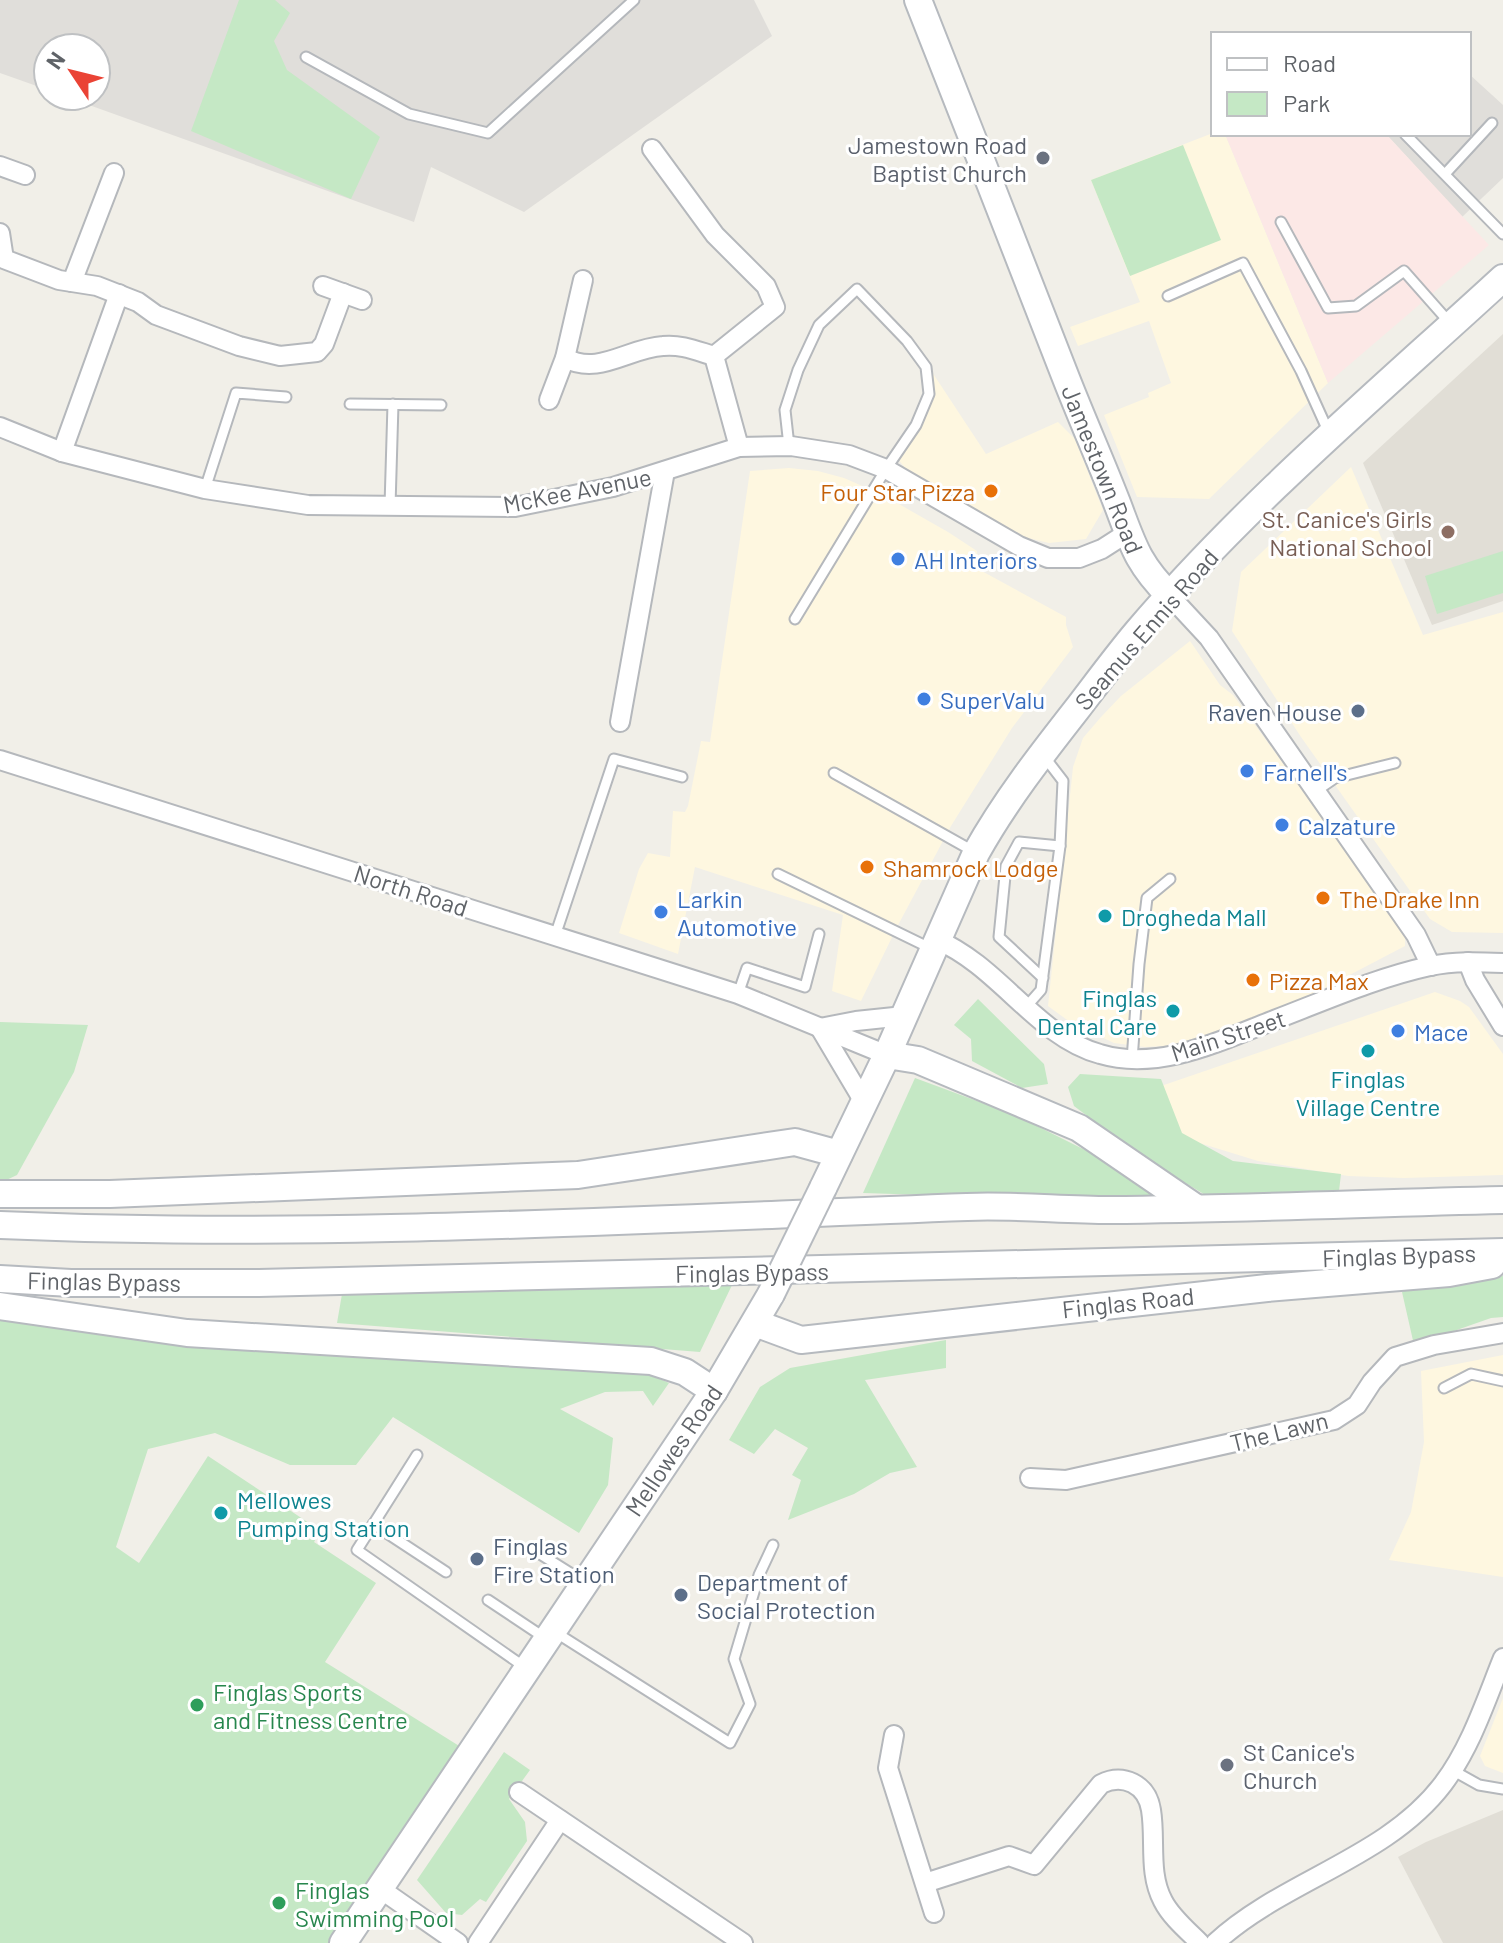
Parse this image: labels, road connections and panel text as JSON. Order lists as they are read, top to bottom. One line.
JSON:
{"streets":{"main road":["Jamestown Road","Seamus Ennis Road","Finglas Bypass","Finglas Road","Mellowes Road"],"street":["McKee Avenue","North Road","Main Street","The Lawn"]},"crossings":[["Jamestown Road","McKee Avenue"],["Jamestown Road","Seamus Ennis Road"],["Jamestown Road","Main Street"],["Seamus Ennis Road","North Road"],["Seamus Ennis Road","Main Street"],["Seamus Ennis Road","Mellowes Road"],["North Road","Mellowes Road"],["Finglas Road","Mellowes Road"]],"places":["Jamestown Road Baptist Church","Four Star Pizza","St. Canice's Girls National School","AH Interiors","SuperValu","Raven House","Farnell's","Calzature","Shamrock Lodge","The Drake Inn","Larkin Automotive","Drogheda Mall","Pizza Max","Finglas Dental Care","Mace","Finglas Village Centre","Mellowes Pumping Station","Finglas Fire Station","Department of Social Protection","Finglas Sports and Fitness Centre","St Canice's Church","Finglas Swimming Pool"],"legend":["Road","Park"],"north":"top left"}
